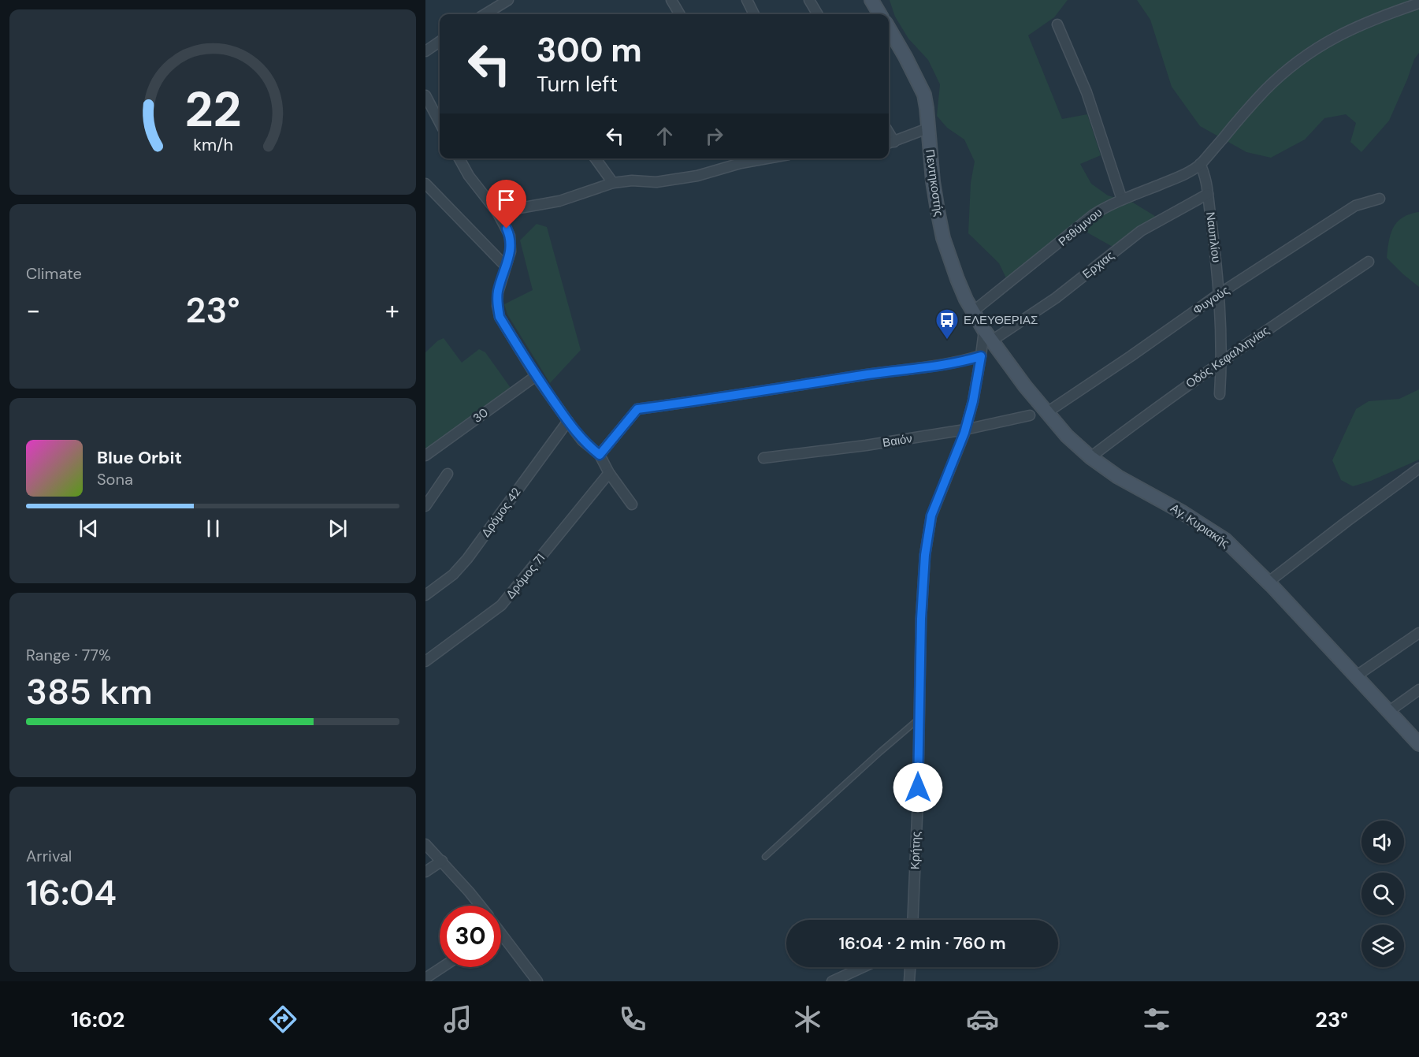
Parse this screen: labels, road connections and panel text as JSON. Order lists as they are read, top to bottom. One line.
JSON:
{"streets":{"street":["Πεντηκοστής","Ρεθύμνου","Ναυπλίου","Ερχιας","Φυγούς","Οδός Κεφαλληνίας","30","Βαιόν","Δρόμος 42","Αγ. Κυριακής","Δρόμος 71","Κρήτης"]},"crossings":[["Πεντηκοστής","Ρεθύμνου"],["Πεντηκοστής","Ερχιας"],["Πεντηκοστής","Αγ. Κυριακής"],["Πεντηκοστής","Κρήτης"],["Ρεθύμνου","Ναυπλίου"],["Ναυπλίου","Ερχιας"],["Ναυπλίου","Φυγούς"],["Ναυπλίου","Οδός Κεφαλληνίας"],["Ερχιας","Αγ. Κυριακής"],["Ερχιας","Κρήτης"],["Φυγούς","Αγ. Κυριακής"],["Οδός Κεφαλληνίας","Αγ. Κυριακής"],["Βαιόν","Κρήτης"],["Αγ. Κυριακής","Κρήτης"]],"places":{"bus stop":["ΕΛΕΥΘΕΡΙΑΣ"]},"page":{"turn":["300 m","Turn left"],"tile":["Climate",["Range · 77%","385 km"],["Arrival","16:04"]],"heat":["−","23°","+"],"song":["Blue Orbit","Sona"],"limit":"30","trip":"16:04 · 2 min · 760 m","tabs":["16:02","23°"],"gauge":["22","km/h"]}}
